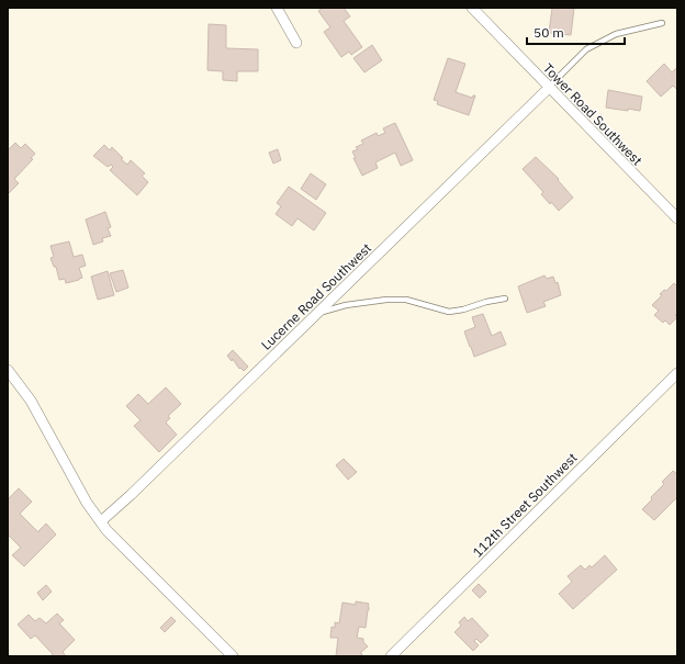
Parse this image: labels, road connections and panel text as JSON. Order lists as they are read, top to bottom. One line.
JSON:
{"streets":{"street":["Tower Road Southwest","Lucerne Road Southwest","112th Street Southwest"]},"crossings":[["Tower Road Southwest","Lucerne Road Southwest"]],"scale_bar":"50 m"}
